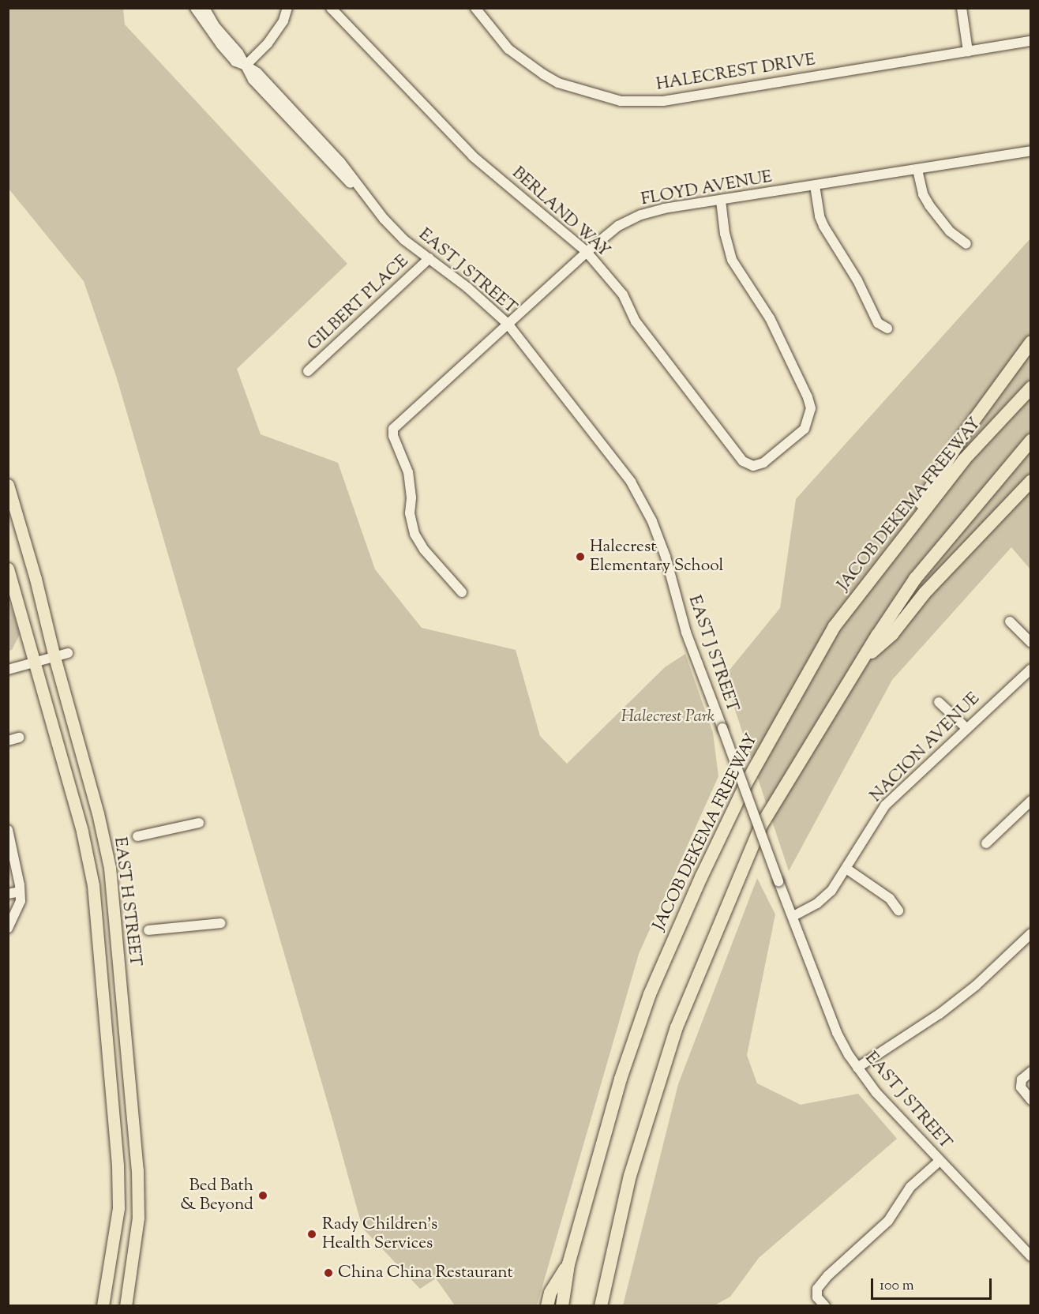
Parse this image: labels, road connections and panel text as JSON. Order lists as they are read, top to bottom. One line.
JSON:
{"streets":{"highway":["JACOB DEKEMA FREEWAY"],"main road":["EAST H STREET"],"street":["HALECREST DRIVE","FLOYD AVENUE","BERLAND WAY","EAST J STREET","GILBERT PLACE","NACION AVENUE"]},"crossings":[["FLOYD AVENUE","BERLAND WAY"],["FLOYD AVENUE","EAST J STREET"],["EAST J STREET","GILBERT PLACE"],["EAST J STREET","NACION AVENUE"]],"parks":["Halecrest Park"],"places":["Halecrest Elementary School","Bed Bath & Beyond","Rady Children's Health Services","China China Restaurant"],"scale_bar":"100 m"}
